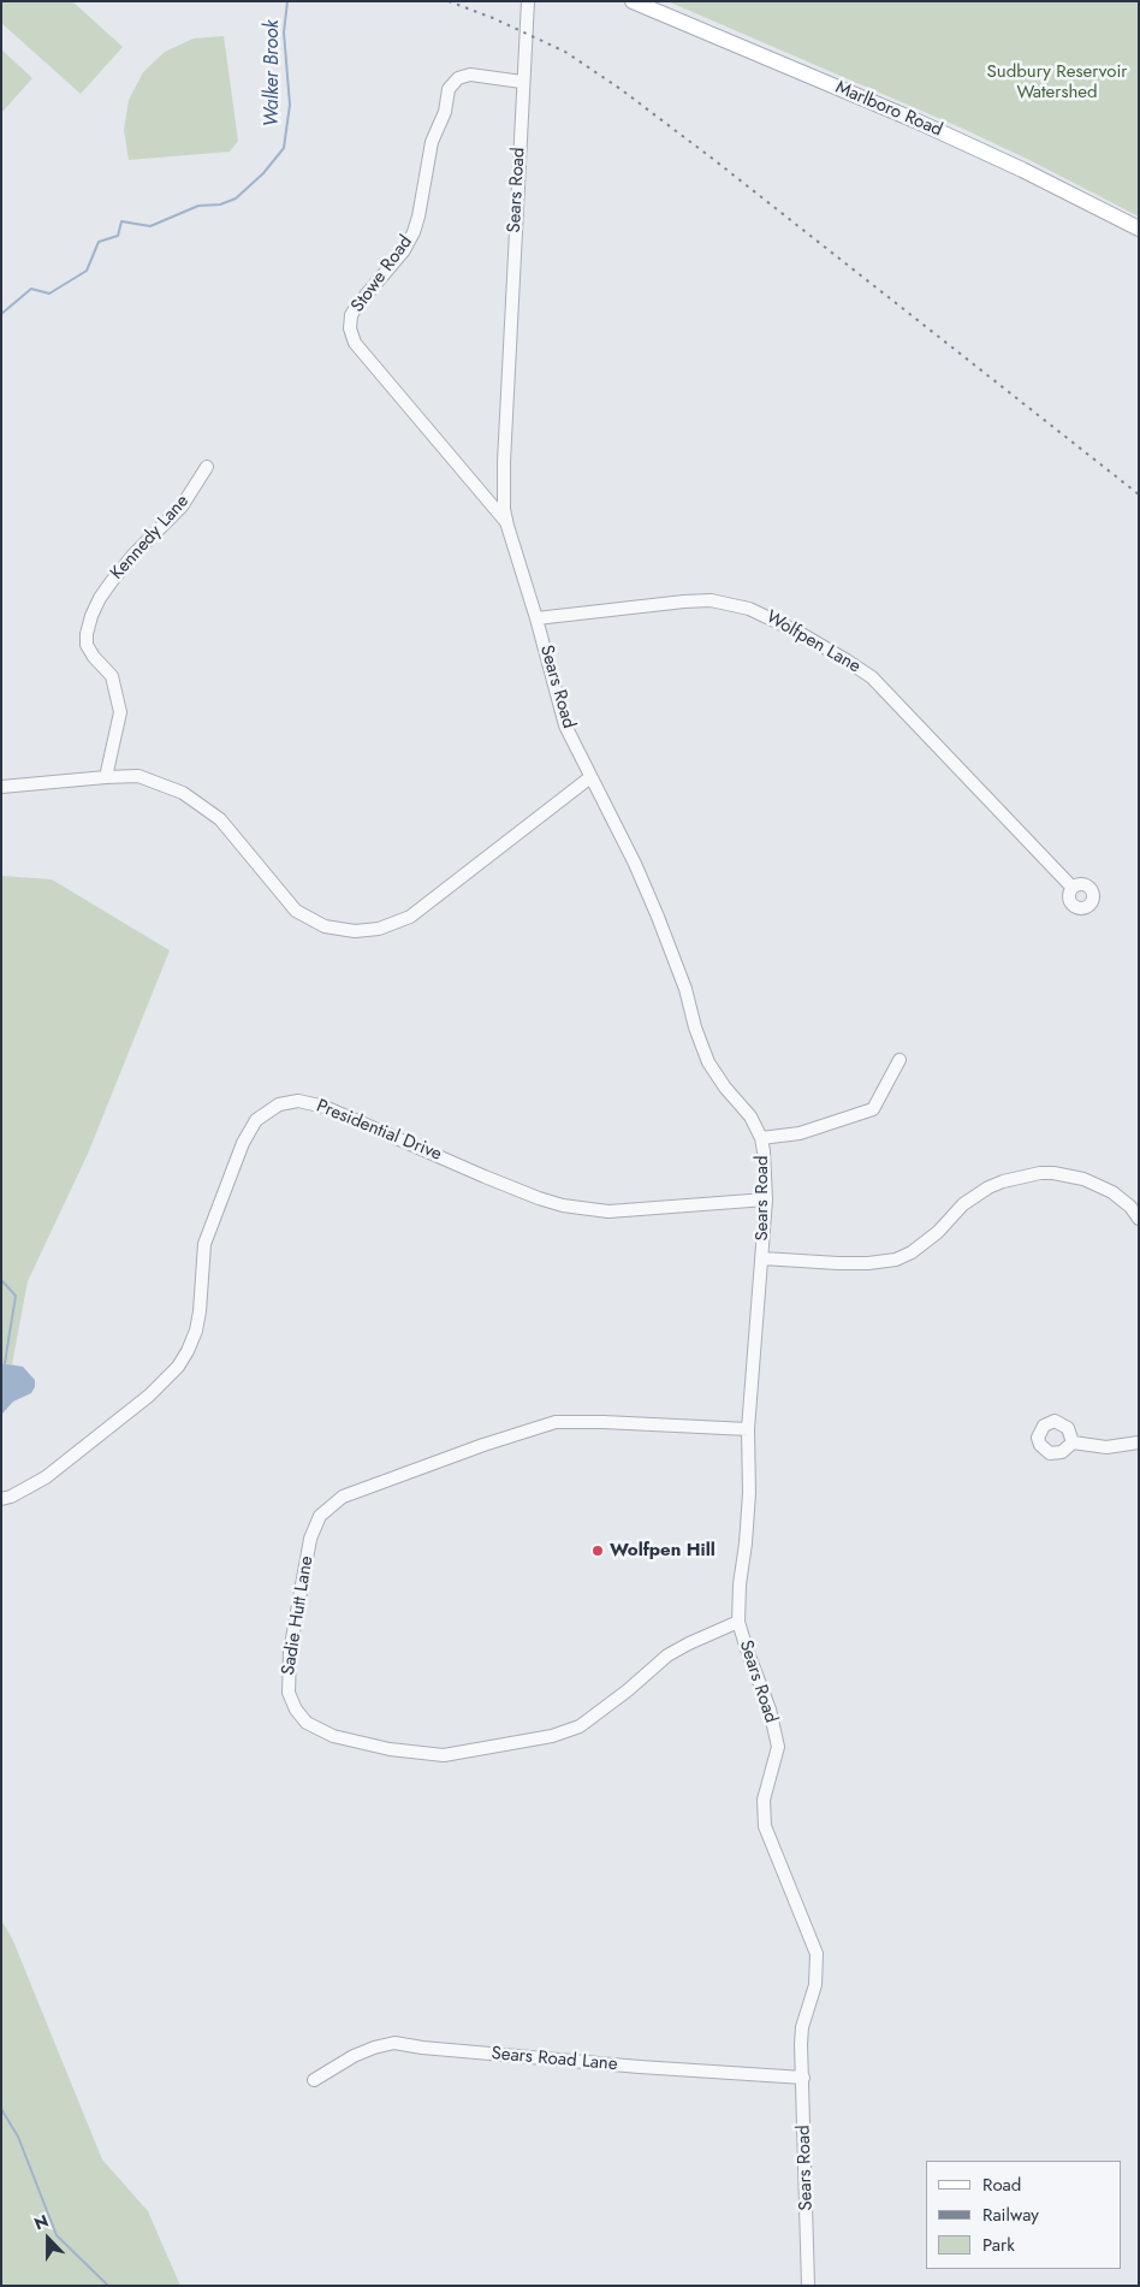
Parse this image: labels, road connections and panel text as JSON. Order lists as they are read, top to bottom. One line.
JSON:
{"streets":{"main road":["Marlboro Road"],"street":["Sears Road","Stowe Road","Kennedy Lane","Wolfpen Lane","Presidential Drive","Sadie Hutt Lane","Sears Road Lane"]},"crossings":[["Sears Road","Stowe Road"],["Sears Road","Wolfpen Lane"],["Sears Road","Presidential Drive"],["Sears Road","Sadie Hutt Lane"],["Sears Road","Sears Road Lane"]],"water":["Walker Brook"],"parks":["Sudbury Reservoir Watershed"],"places":["Wolfpen Hill"],"legend":["Road","Railway","Park"],"north":"top"}
